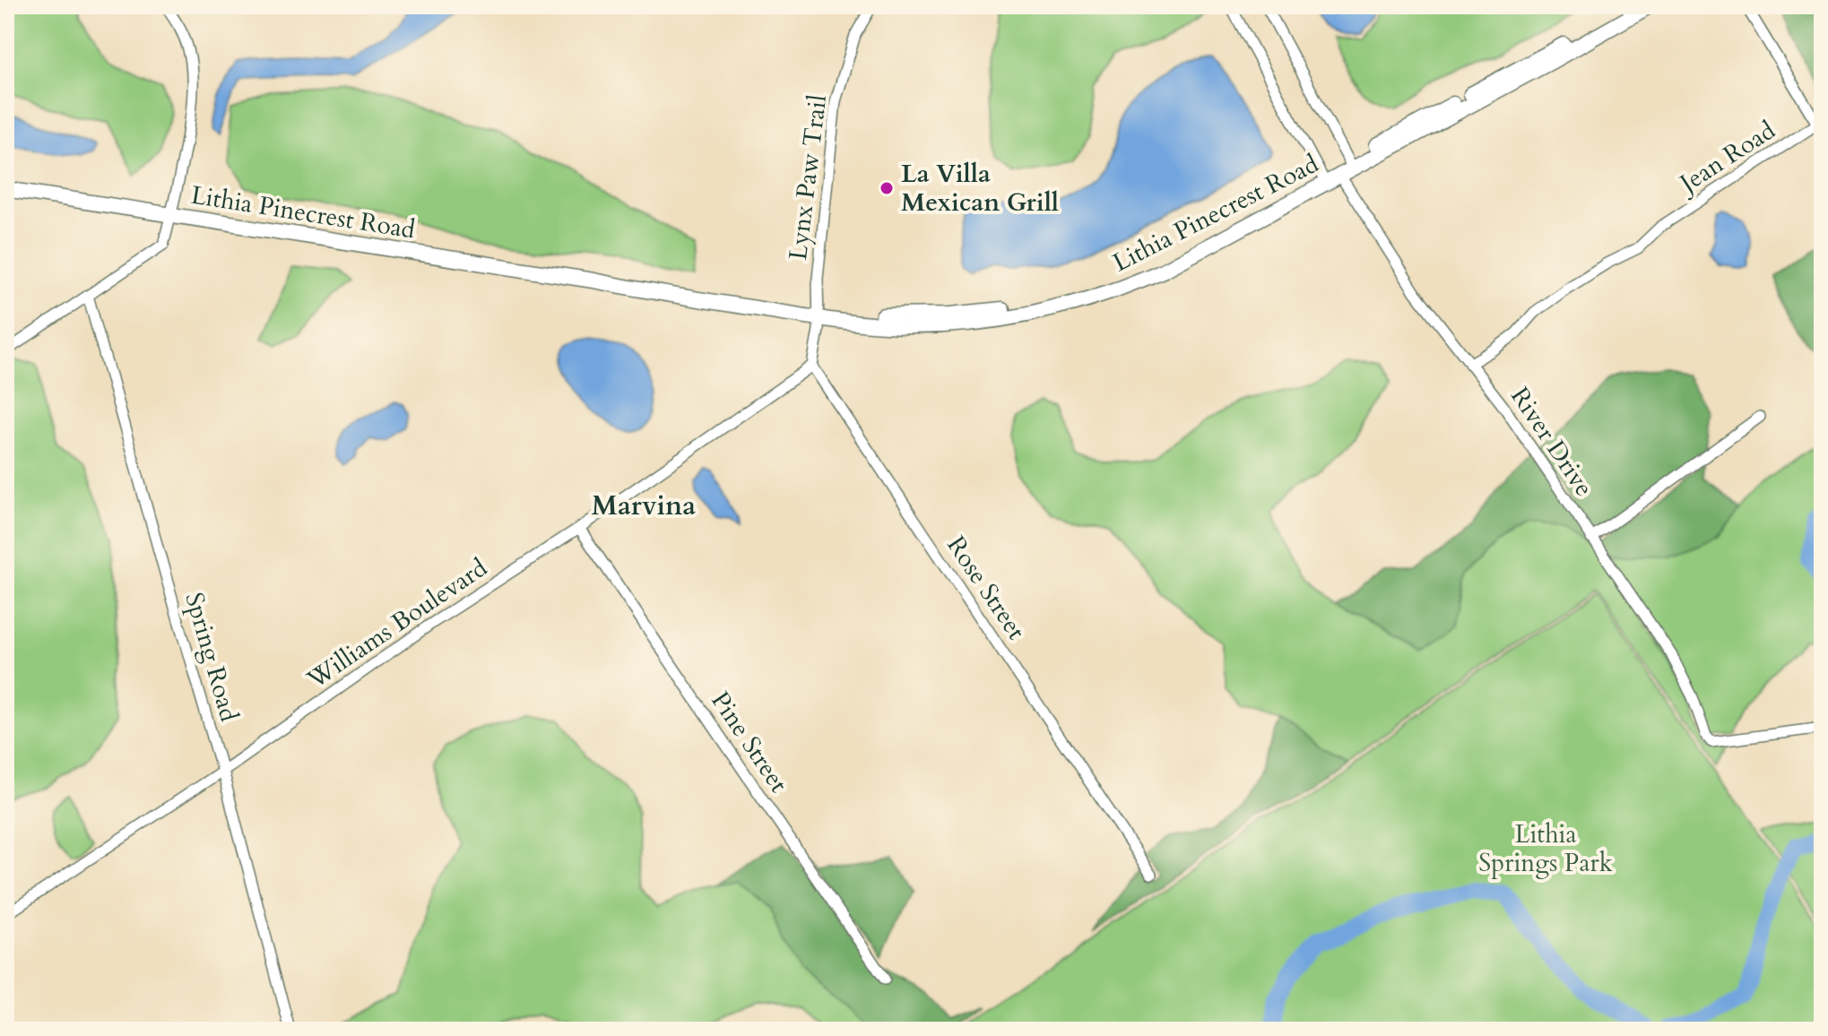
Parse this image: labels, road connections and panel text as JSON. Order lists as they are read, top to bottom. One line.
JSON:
{"streets":{"main road":["Lithia Pinecrest Road"],"street":["Jean Road","Lynx Paw Trail","River Drive","Rose Street","Williams Boulevard","Spring Road","Pine Street"]},"crossings":[["Jean Road","River Drive"],["Lynx Paw Trail","Lithia Pinecrest Road"],["Lithia Pinecrest Road","River Drive"],["Rose Street","Williams Boulevard"],["Williams Boulevard","Spring Road"],["Williams Boulevard","Pine Street"]],"districts":["Marvina"],"parks":["Lithia Springs Park"],"places":["La Villa Mexican Grill"]}
